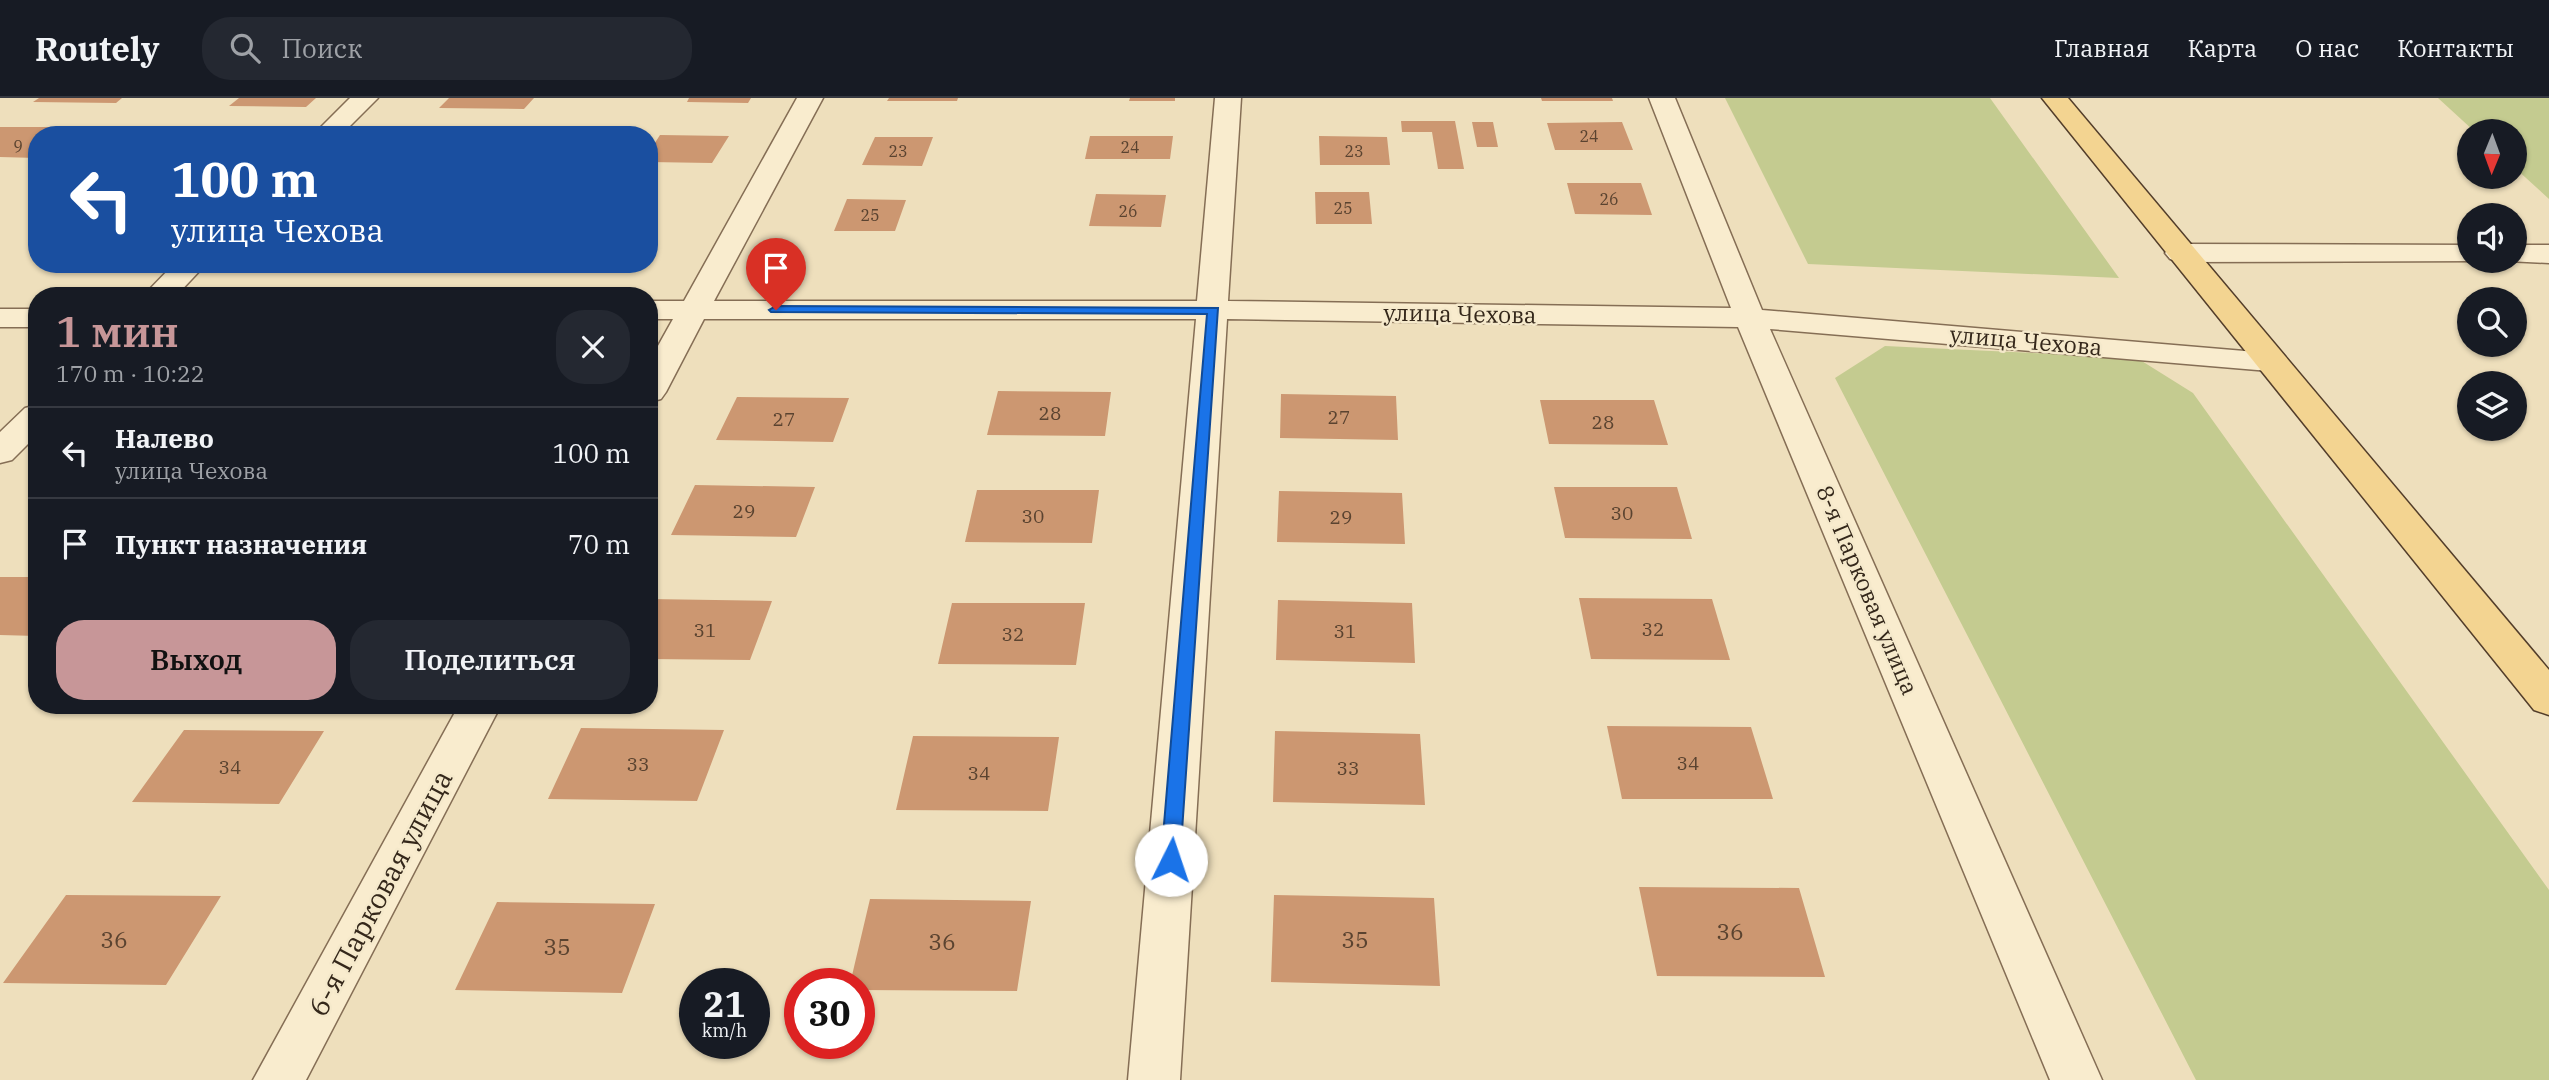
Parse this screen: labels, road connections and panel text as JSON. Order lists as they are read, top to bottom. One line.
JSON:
{"streets":{"street":["улица Чехова","8-я Парковая улица","6-я Парковая улица"]},"crossings":[["улица Чехова","8-я Парковая улица"]],"house_numbers":["24","9","24","23","23","26","25","26","25","28","27","27","28","29","30","30","29","32","31","31","32","34","33","34","33","34","36","36","35","36","35"],"north":"bottom","page":{"header":"Routely","search":"Поиск","nav":["Главная","Карта","О нас","Контакты"],"turn":["100 m","улица Чехова"],"heading":["1 мин","170 m · 10:22"],"list":[{"name":"Налево","note":"улица Чехова","value":"100 m"},{"name":"Пункт назначения","value":"70 m"}],"buttons":["Выход","Поделиться"],"speed":"21 km/h","limit":"30"}}
